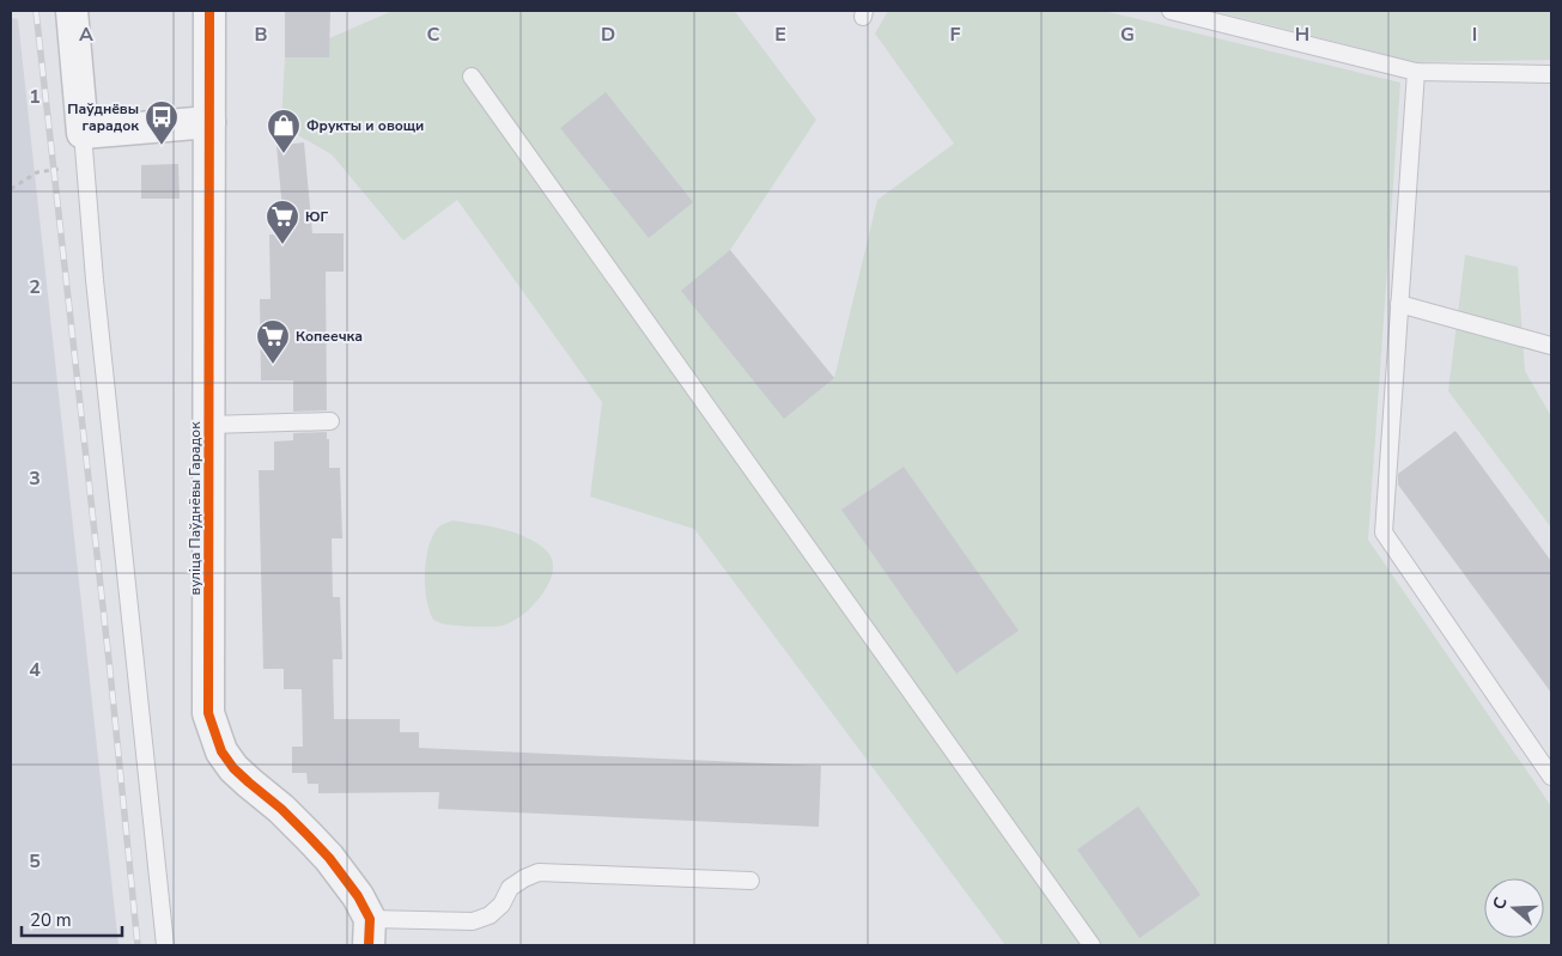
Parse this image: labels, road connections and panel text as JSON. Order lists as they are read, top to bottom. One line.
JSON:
{"streets":{"street":["вуліца Паўднёвы Гарадок"]},"places":{"bus stop":["Паўднёвы гарадок"],"shop":["Фрукты и овощи"],"supermarket":["ЮГ","Копеечка"]},"scale_bar":"20 m","north":"left","grid":{"columns":["A","B","C","D","E","F","G","H","I"],"rows":["1","2","3","4","5"]}}
